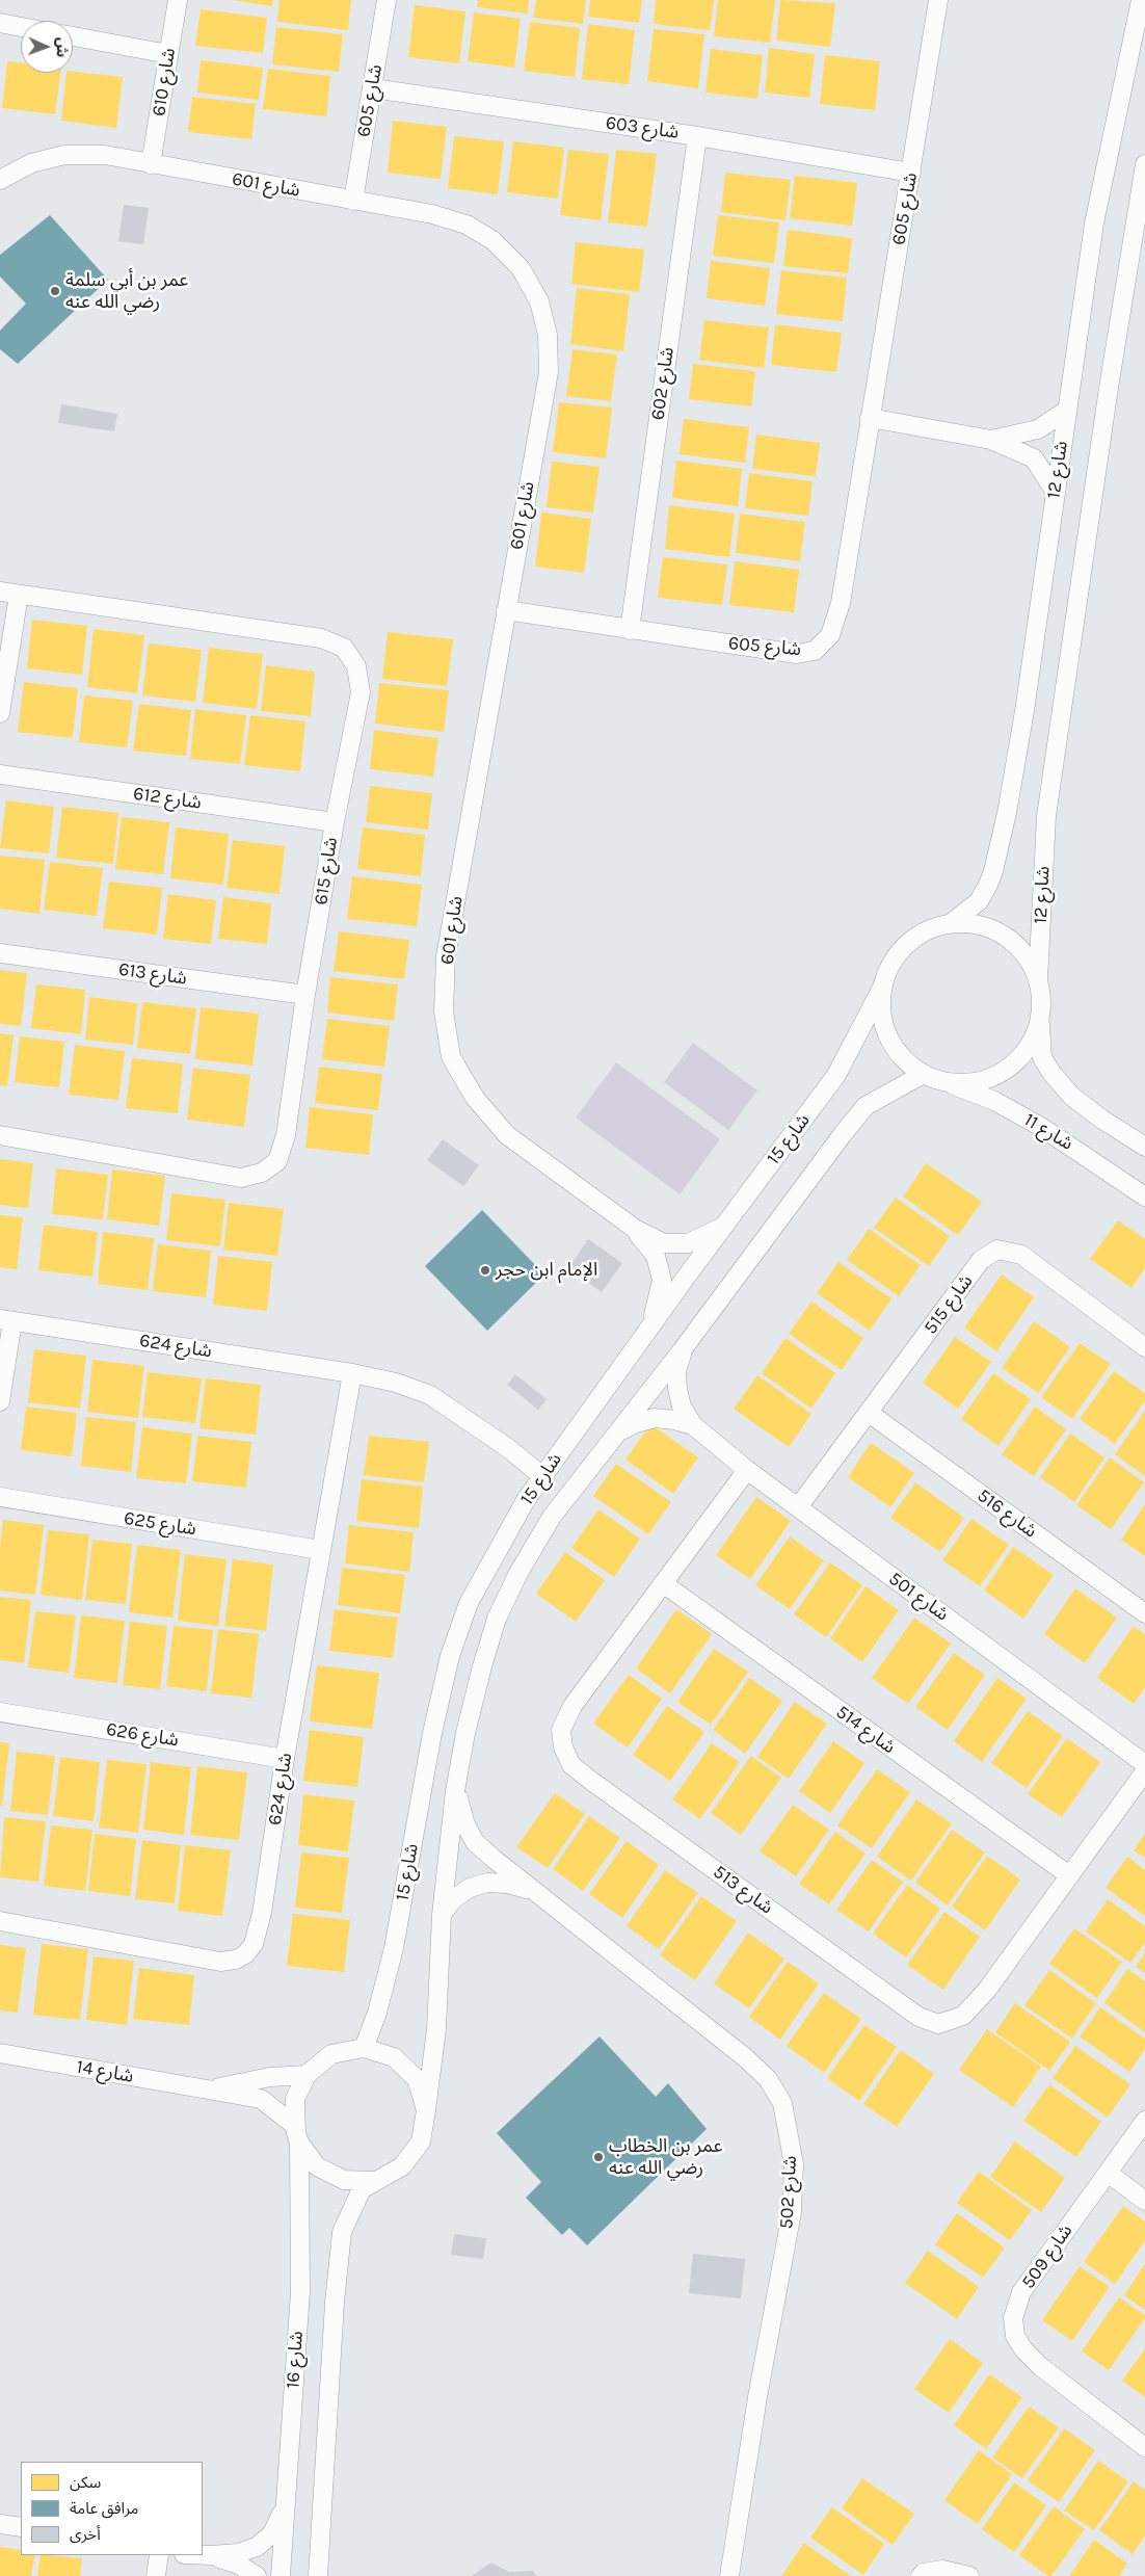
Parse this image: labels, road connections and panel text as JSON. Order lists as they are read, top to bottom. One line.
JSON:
{"streets":{"street":["شارع 610","شارع 605","شارع 603","شارع 601","شارع 602","شارع 12","شارع 612","شارع 615","شارع 613","شارع 11","شارع 15","شارع 515","شارع 624","شارع 516","شارع 625","شارع 501","شارع 514","شارع 626","شارع 513","شارع 14","شارع 502","شارع 509","شارع 16"]},"crossings":[["شارع 610","شارع 601"],["شارع 605","شارع 603"],["شارع 605","شارع 601"],["شارع 605","شارع 602"],["شارع 603","شارع 602"],["شارع 601","شارع 15"],["شارع 12","شارع 11"],["شارع 12","شارع 15"],["شارع 612","شارع 615"],["شارع 615","شارع 613"],["شارع 11","شارع 15"],["شارع 15","شارع 624"],["شارع 15","شارع 501"],["شارع 15","شارع 14"],["شارع 15","شارع 502"],["شارع 15","شارع 16"],["شارع 515","شارع 516"],["شارع 515","شارع 501"],["شارع 624","شارع 625"],["شارع 624","شارع 626"],["شارع 501","شارع 513"],["شارع 514","شارع 513"],["شارع 14","شارع 16"]],"places":["عمر بن أبي سلمة رضي الله عنه","الإمام ابن حجر","عمر بن الخطاب رضي الله عنه"],"legend":["سكن","مرافق عامة","أخرى"],"north":"right"}
